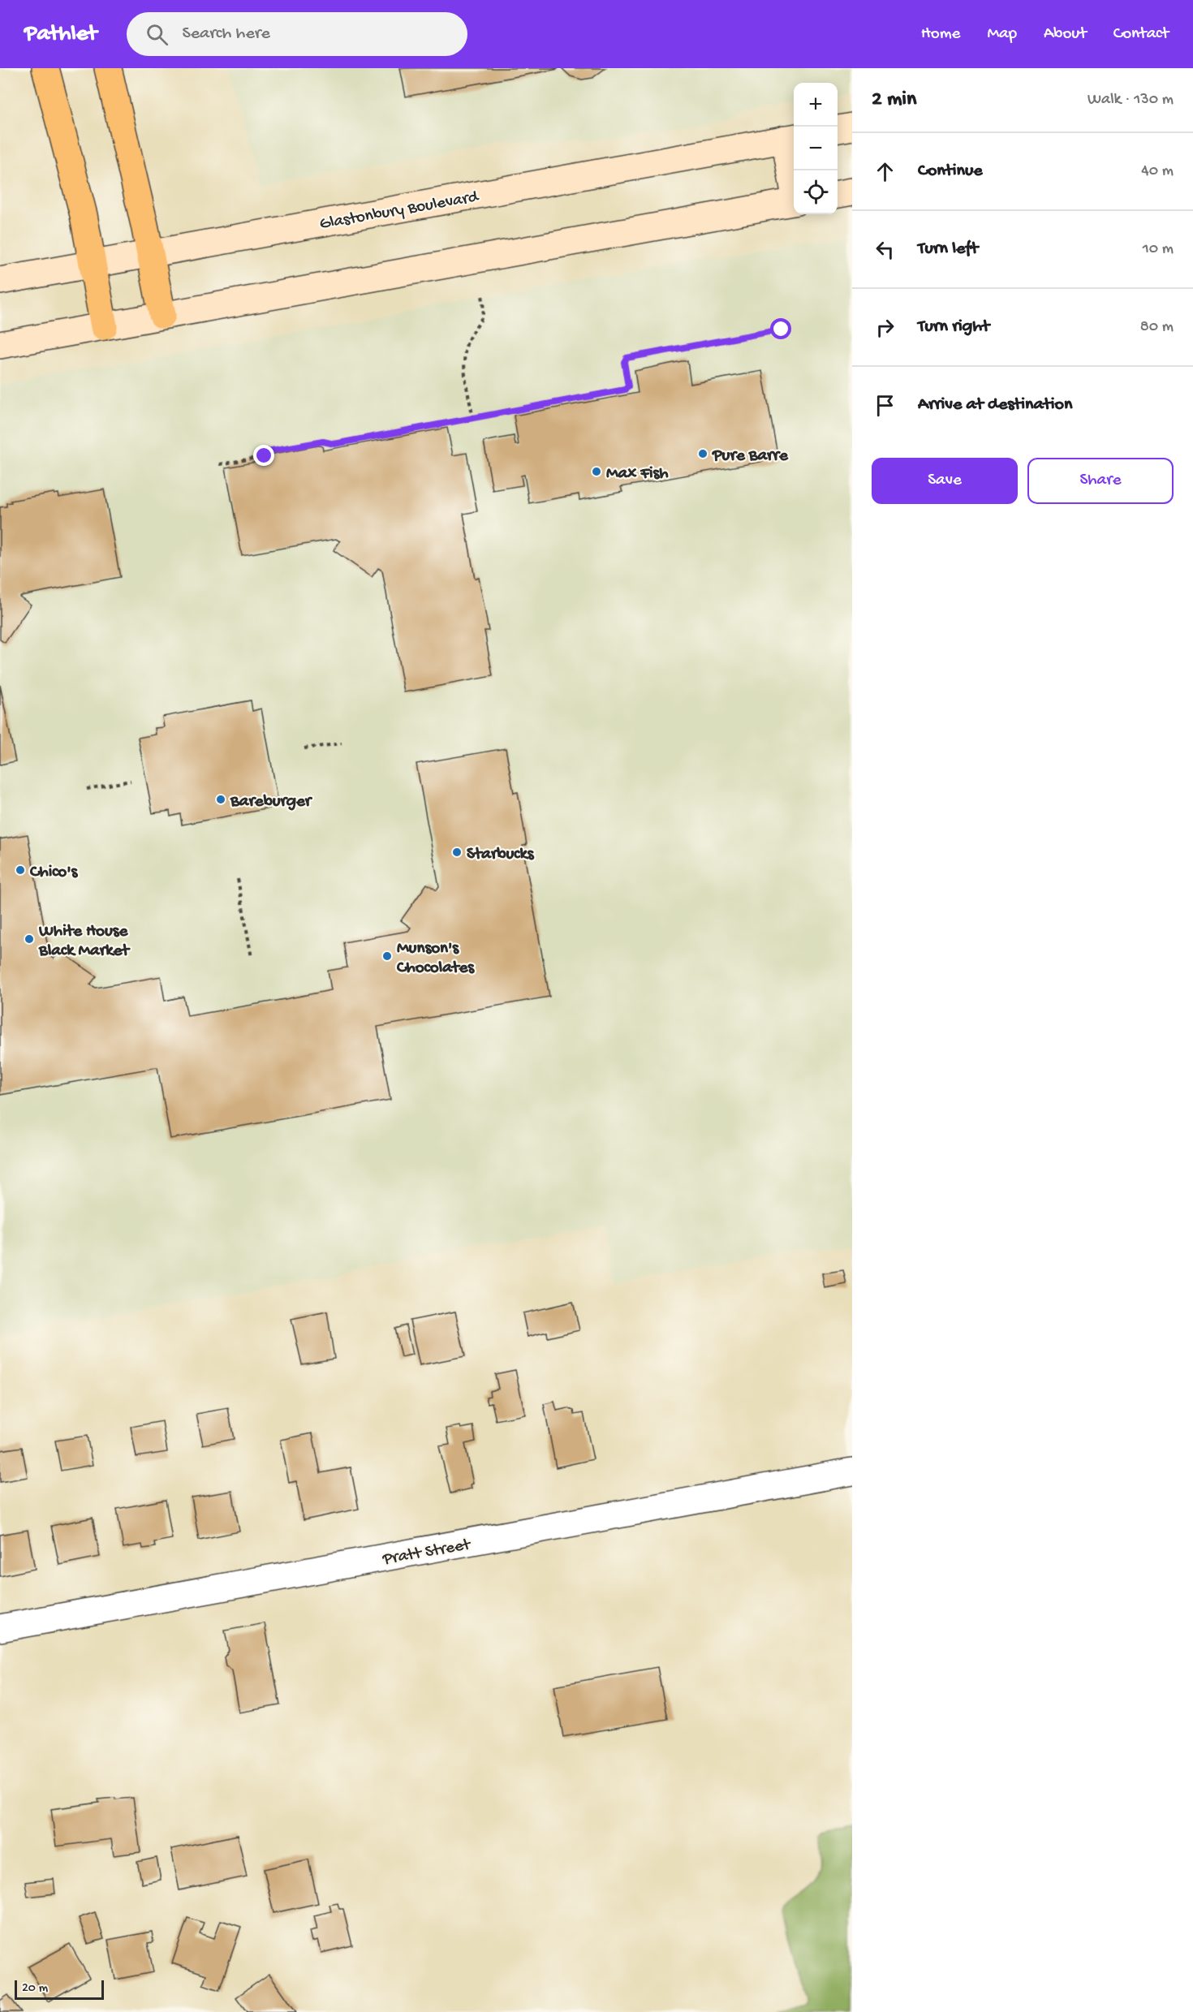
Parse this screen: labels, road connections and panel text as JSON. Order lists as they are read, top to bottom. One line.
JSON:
{"streets":{"main road":["Glastonbury Boulevard"],"street":["Pratt Street"]},"places":["Pure Barre","Max Fish","Bareburger","Starbucks","Chico's","White House Black Market","Munson's Chocolates"],"scale_bar":"20 m","page":{"header":"Pathlet","search":"Search here","nav":["Home","Map","About","Contact"],"heading":["2 min","Walk · 130 m"],"map_buttons":["+","−"],"list":[["Continue","40 m"],["Turn left","10 m"],["Turn right","80 m"],"Arrive at destination"],"buttons":["Save","Share"],"scale":"20 m"}}
